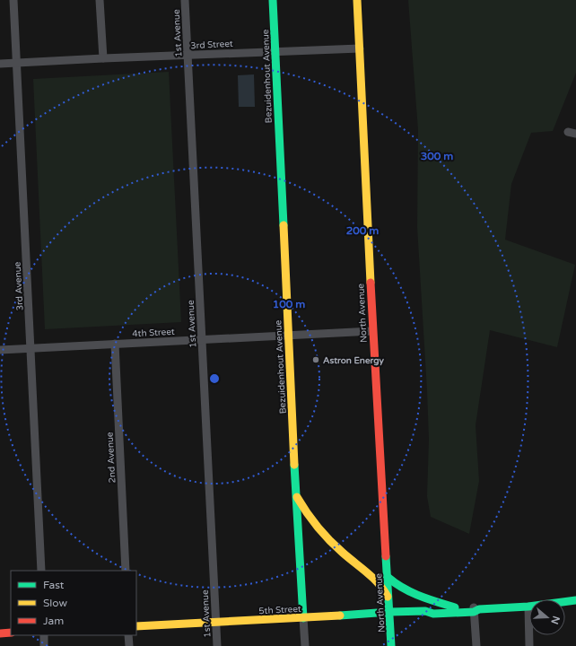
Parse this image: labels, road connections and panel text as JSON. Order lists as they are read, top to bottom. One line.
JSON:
{"streets":{"street":["1st Avenue","3rd Street","Bezuidenhout Avenue","3rd Avenue","North Avenue","4th Street","2nd Avenue","5th Street"]},"crossings":[["1st Avenue","3rd Street"],["1st Avenue","4th Street"],["1st Avenue","5th Street"],["3rd Street","Bezuidenhout Avenue"],["3rd Street","3rd Avenue"],["3rd Street","North Avenue"],["Bezuidenhout Avenue","4th Street"],["Bezuidenhout Avenue","5th Street"],["3rd Avenue","4th Street"],["North Avenue","4th Street"],["North Avenue","5th Street"],["4th Street","2nd Avenue"]],"places":["Astron Energy"],"legend":["Fast","Slow","Jam"],"north":"right","rings":["300 m","200 m","100 m"]}
